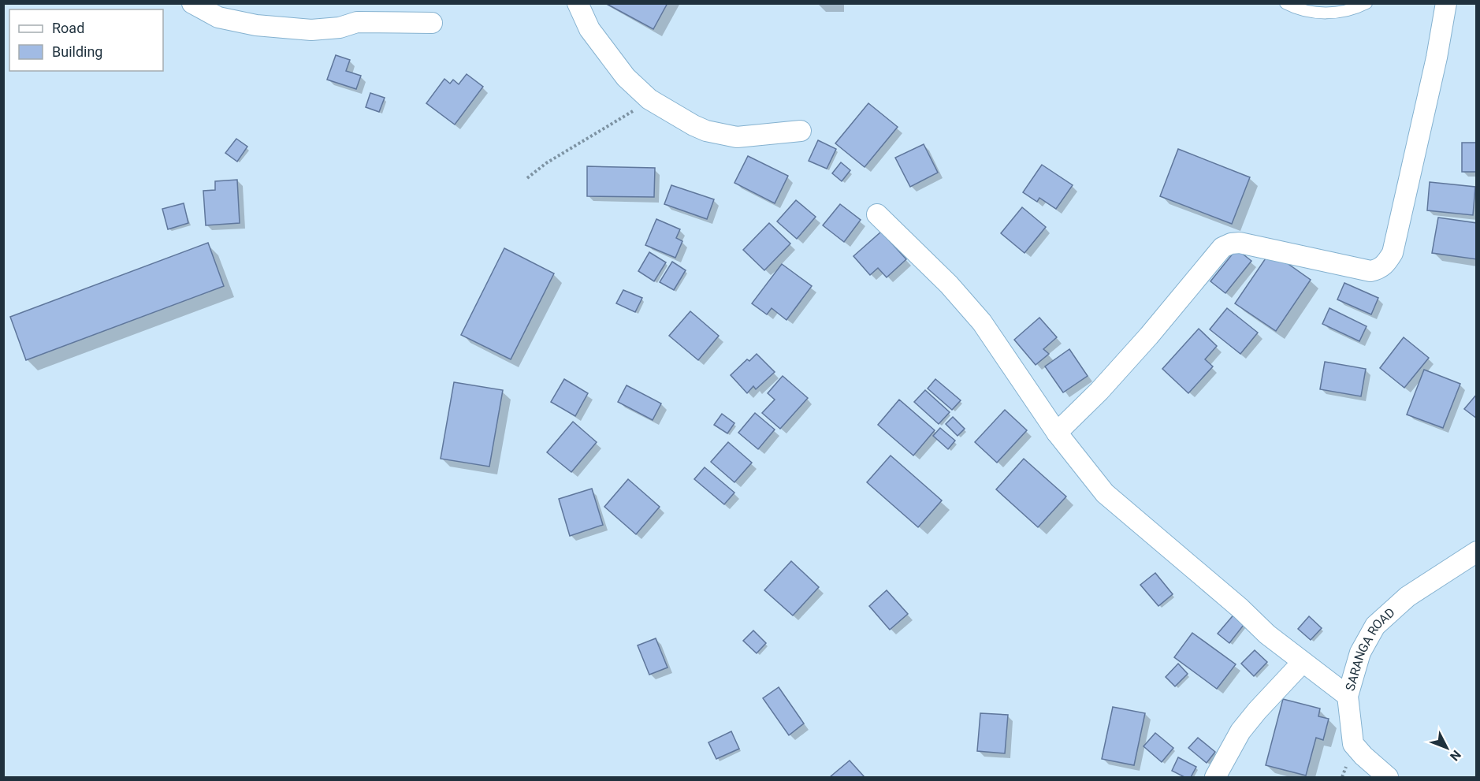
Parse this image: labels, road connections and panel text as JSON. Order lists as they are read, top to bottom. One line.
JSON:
{"streets":{"street":["SARANGA ROAD"]},"legend":["Road","Building"],"north":"bottom right"}
